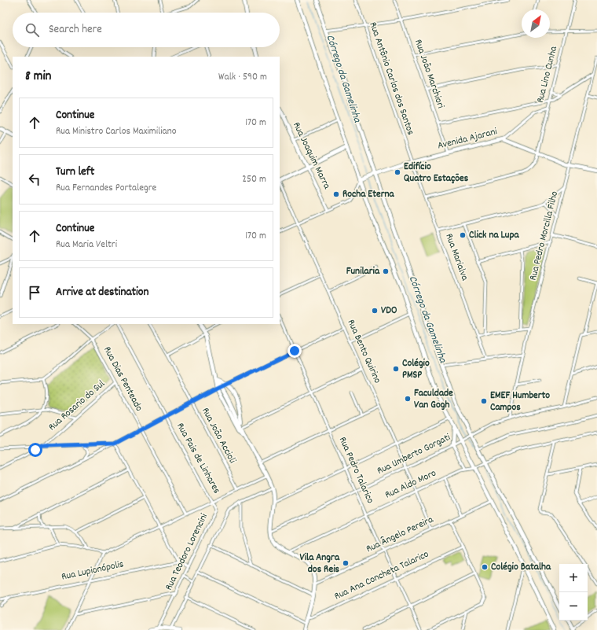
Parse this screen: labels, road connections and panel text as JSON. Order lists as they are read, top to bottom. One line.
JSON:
{"streets":{"main road":["Avenida Ajarani","Rua Joaquim Marra"],"street":["Rua João Marchiori","Rua Lino Cunha","Rua Antônio Carlos dos Santos","Rua Pedro Morcilla Filho","Rua Marialva","Rua Bento Quirino","Rua Dias Penteado","Rua Rosario do Sul","Rua João Accioli","Rua Umberto Gorgati","Rua Pais de Linhares","Rua Pedro Talarico","Rua Aldo Moro","Rua Ângelo Pereira","Rua Teodoro Lorencini","Rua Lupionópolis","Rua Ana Concheta Talarico"]},"crossings":[["Rua João Marchiori","Avenida Ajarani"],["Rua Lino Cunha","Avenida Ajarani"],["Rua Lino Cunha","Rua Marialva"],["Rua Antônio Carlos dos Santos","Avenida Ajarani"],["Rua Antônio Carlos dos Santos","Rua Marialva"],["Avenida Ajarani","Rua Pedro Morcilla Filho"],["Avenida Ajarani","Rua Marialva"],["Rua Pedro Morcilla Filho","Rua Umberto Gorgati"],["Rua Bento Quirino","Rua Umberto Gorgati"],["Rua Bento Quirino","Rua Aldo Moro"],["Rua Bento Quirino","Rua Ângelo Pereira"],["Rua Dias Penteado","Rua Rosario do Sul"],["Rua João Accioli","Rua Teodoro Lorencini"],["Rua Umberto Gorgati","Rua Pedro Talarico"],["Rua Pais de Linhares","Rua Teodoro Lorencini"],["Rua Pedro Talarico","Rua Aldo Moro"],["Rua Pedro Talarico","Rua Ângelo Pereira"],["Rua Pedro Talarico","Rua Ana Concheta Talarico"]],"water":["Córrego da Gamelinha"],"places":["Edifício Quatro Estações","Rocha Eterna","Click na Lupa","Funilaria","VDO","Colégio PMSP","Faculdade Van Gogh","EMEF Humberto Campos","Vila Angra dos Reis","Colégio Batalha"],"north":"top right","page":{"search":"Search here","heading":["8 min","Walk · 590 m"],"list":[["Continue","Rua Ministro Carlos Maximiliano","170 m"],["Turn left","Rua Fernandes Portalegre","250 m"],["Continue","Rua Maria Veltri","170 m"],"Arrive at destination"],"map_buttons":["+","−"]}}
